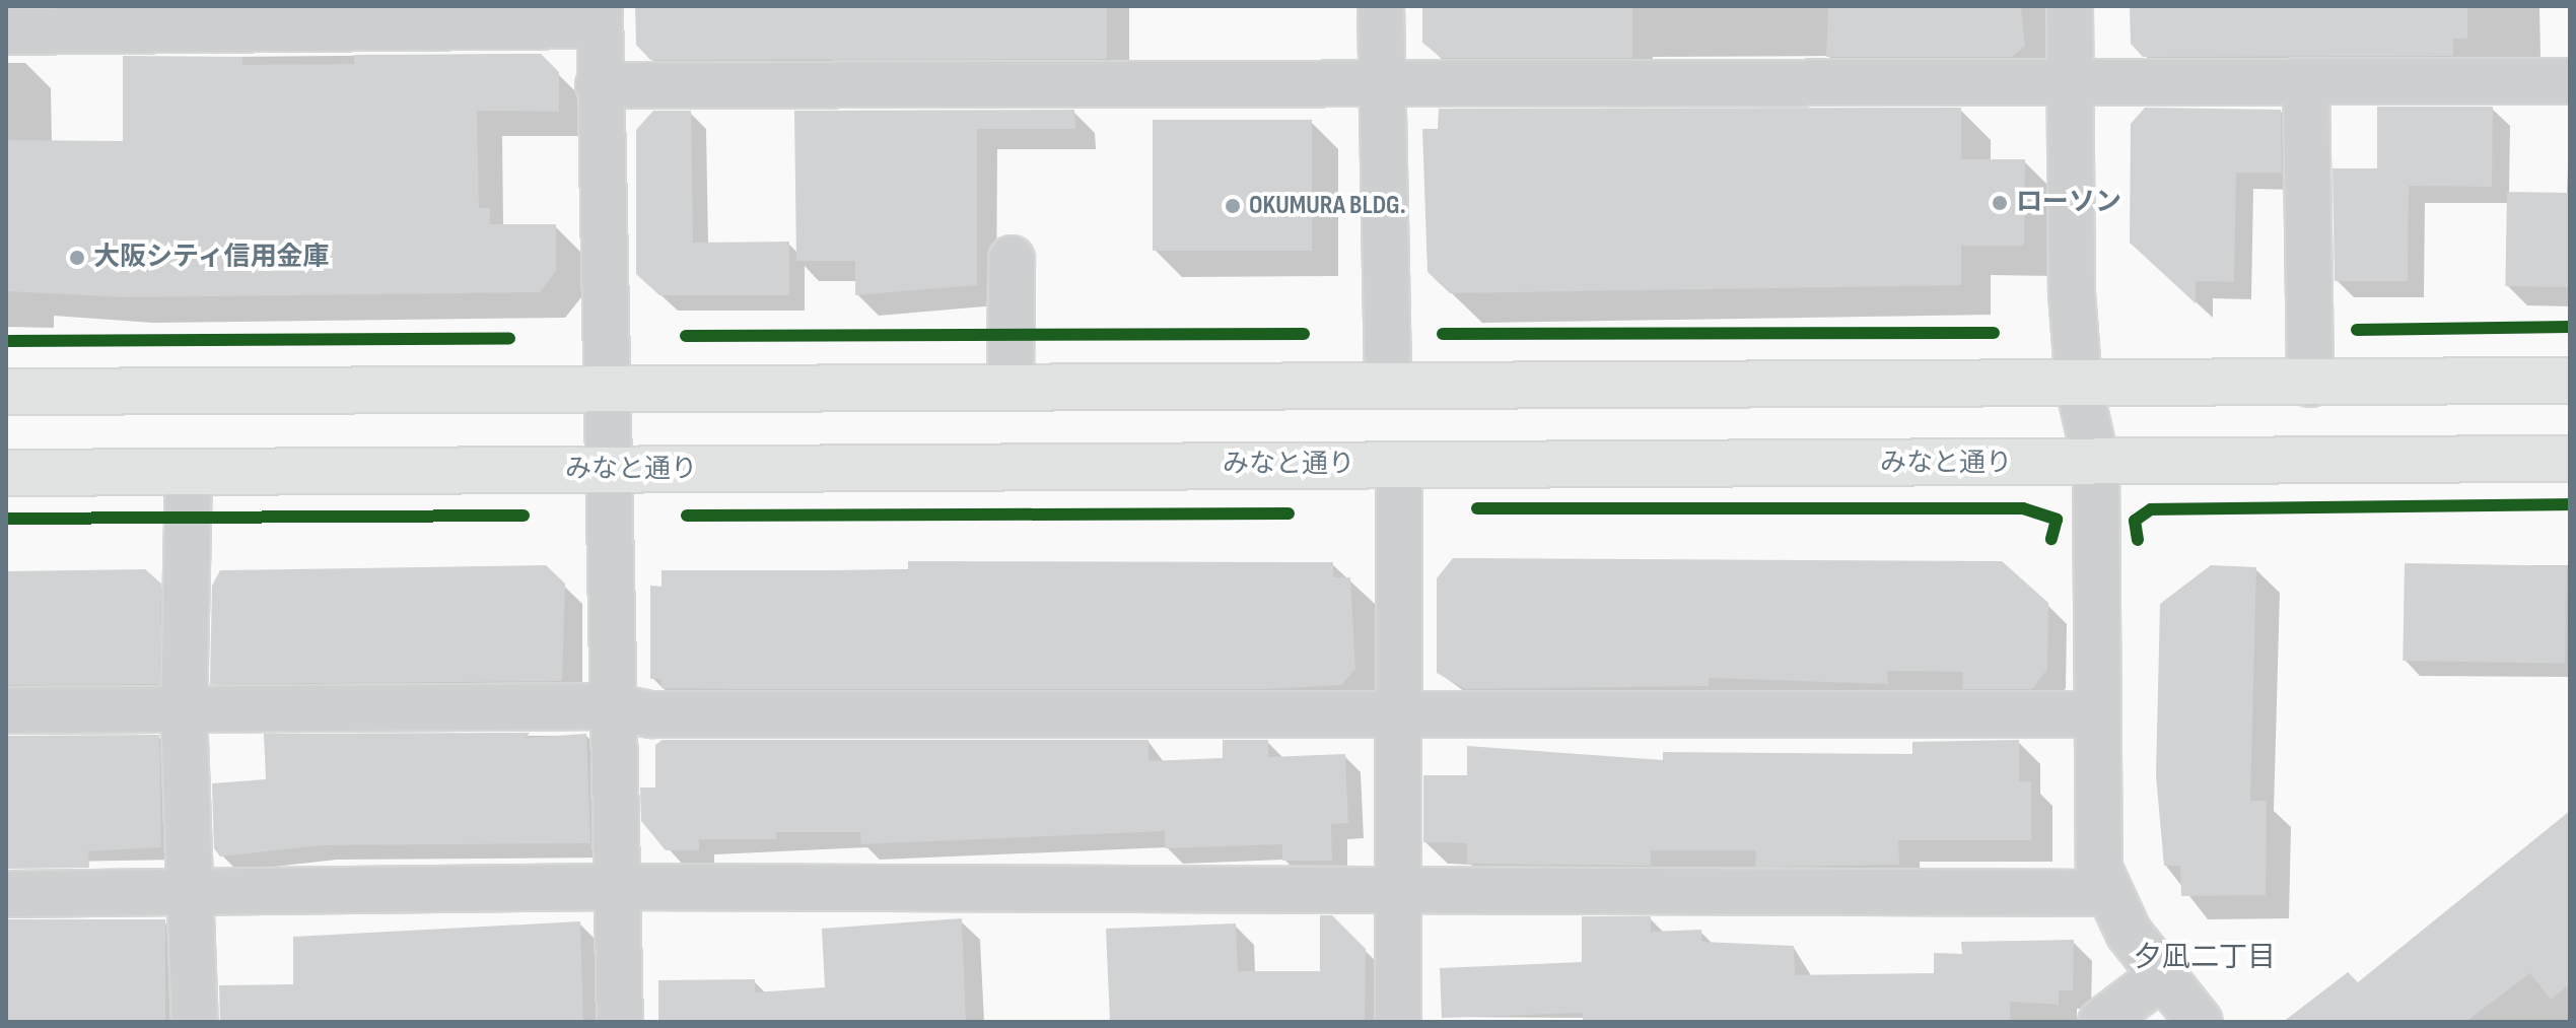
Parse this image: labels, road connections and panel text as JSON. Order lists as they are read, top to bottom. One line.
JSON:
{"streets":{"highway":["みなと通り"]},"districts":["夕凪二丁目"],"places":["ローソン","OKUMURA BLDG.","大阪シティ信用金庫"]}
